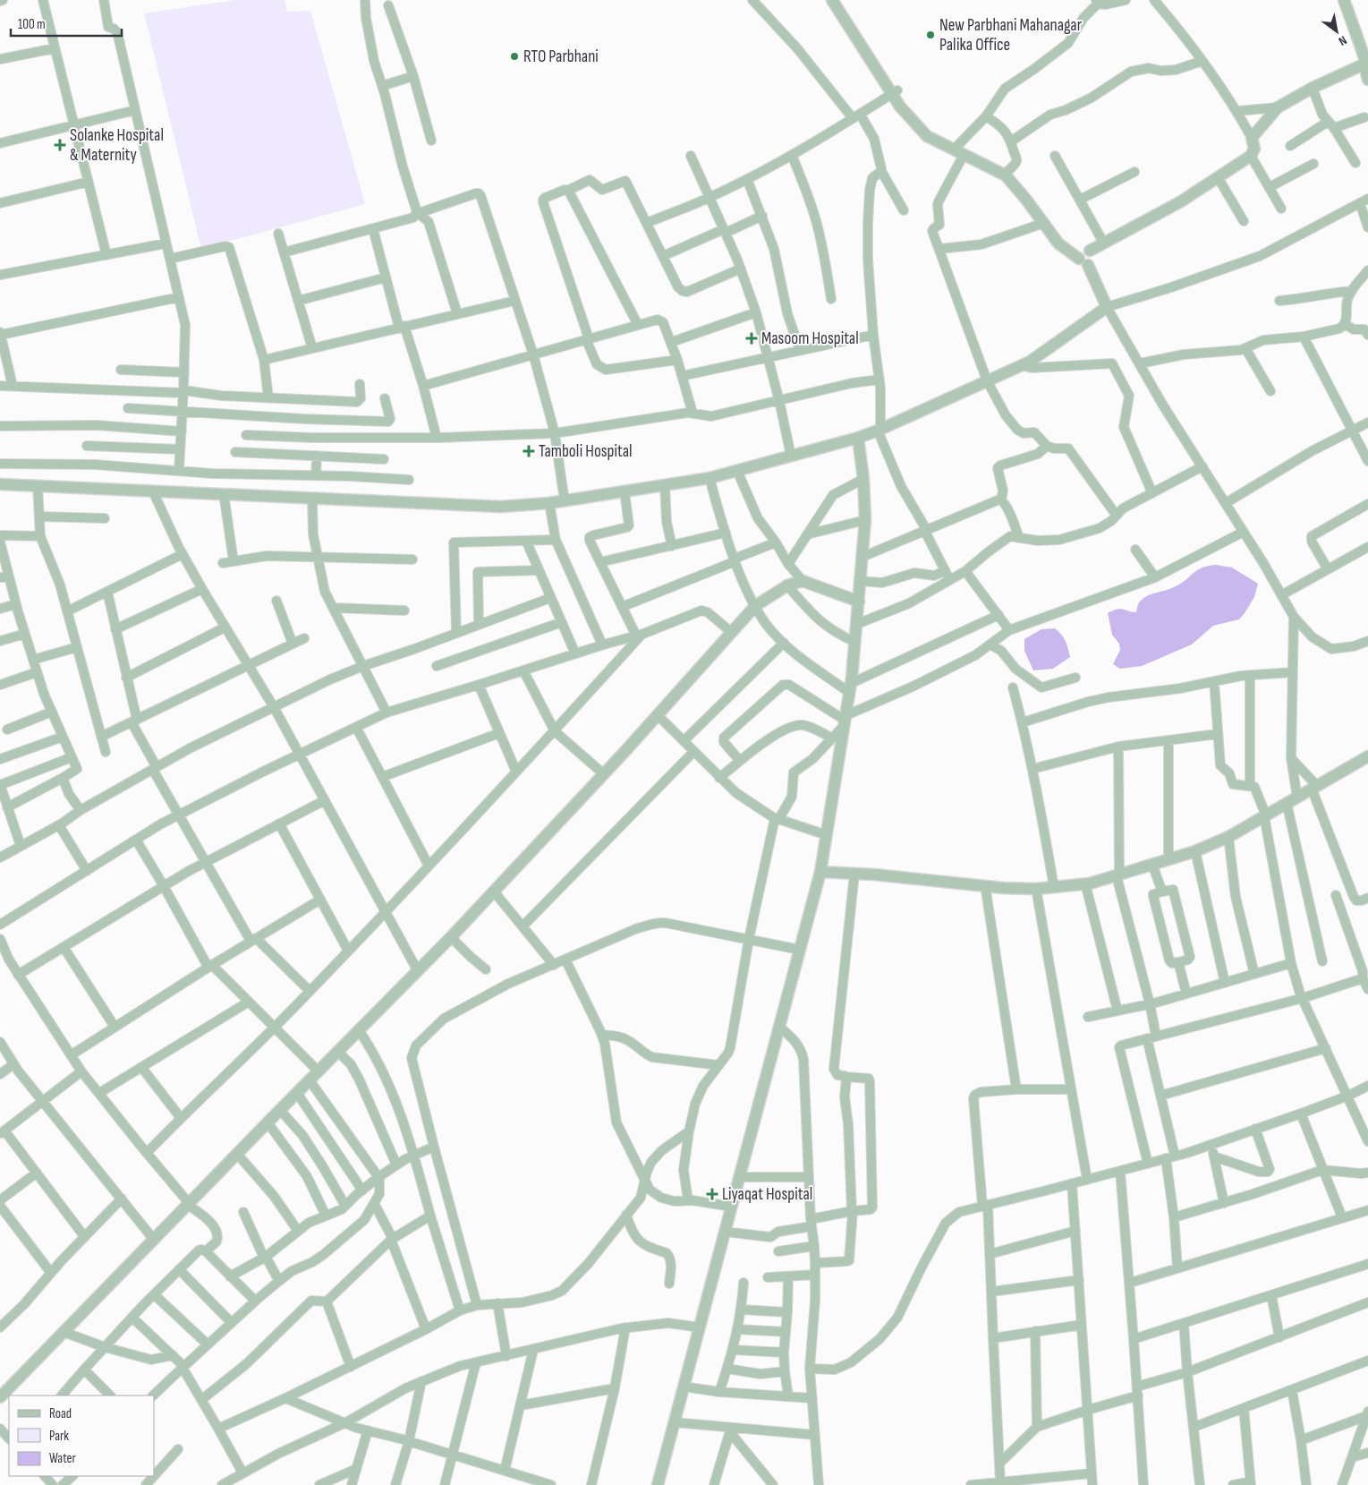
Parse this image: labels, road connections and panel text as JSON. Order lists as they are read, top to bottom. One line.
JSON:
{"places":{"other":["New Parbhani Mahanagar Palika Office","RTO Parbhani"],"health":["Solanke Hospital & Maternity","Masoom Hospital","Tamboli Hospital","Liyaqat Hospital"]},"legend":["Road","Park","Water"],"scale_bar":"100 m","north":"bottom right"}
